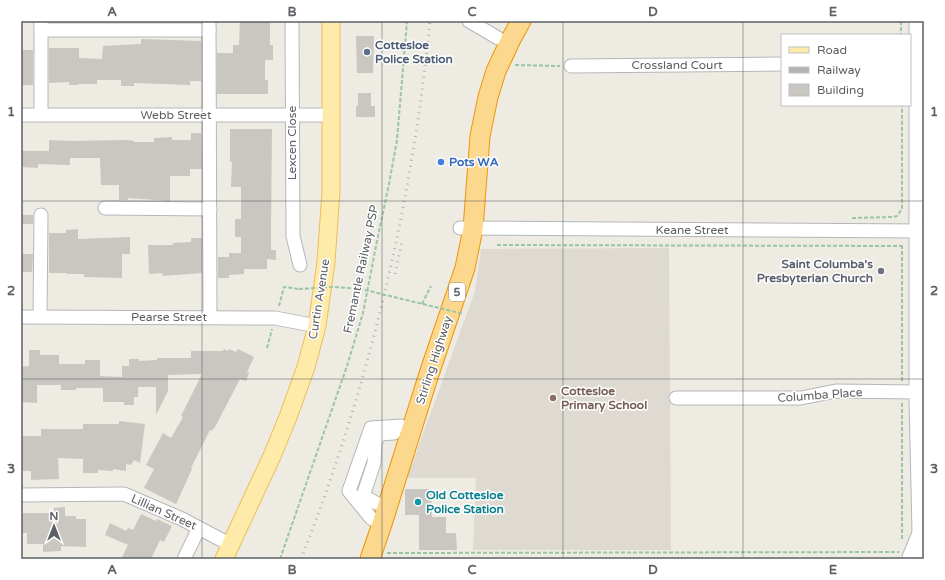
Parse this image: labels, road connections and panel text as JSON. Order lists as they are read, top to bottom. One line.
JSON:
{"streets":{"highway":["5","Stirling Highway"],"main road":["Curtin Avenue"],"street":["Crossland Court","Webb Street","Lexcen Close","Keane Street","Pearse Street","Columba Place","Lillian Street"],"path":["Fremantle Railway PSP"]},"crossings":[["Webb Street","Lexcen Close"],["Webb Street","Curtin Avenue"],["Keane Street","Stirling Highway"],["Curtin Avenue","Pearse Street"],["Curtin Avenue","Lillian Street"]],"places":["Cottesloe Police Station","Pots WA","Saint Columba's Presbyterian Church","Cottesloe Primary School","Old Cottesloe Police Station"],"legend":["Road","Railway","Building"],"north":"top","grid":{"columns":["A","B","C","D","E"],"rows":["1","2","3"]}}
